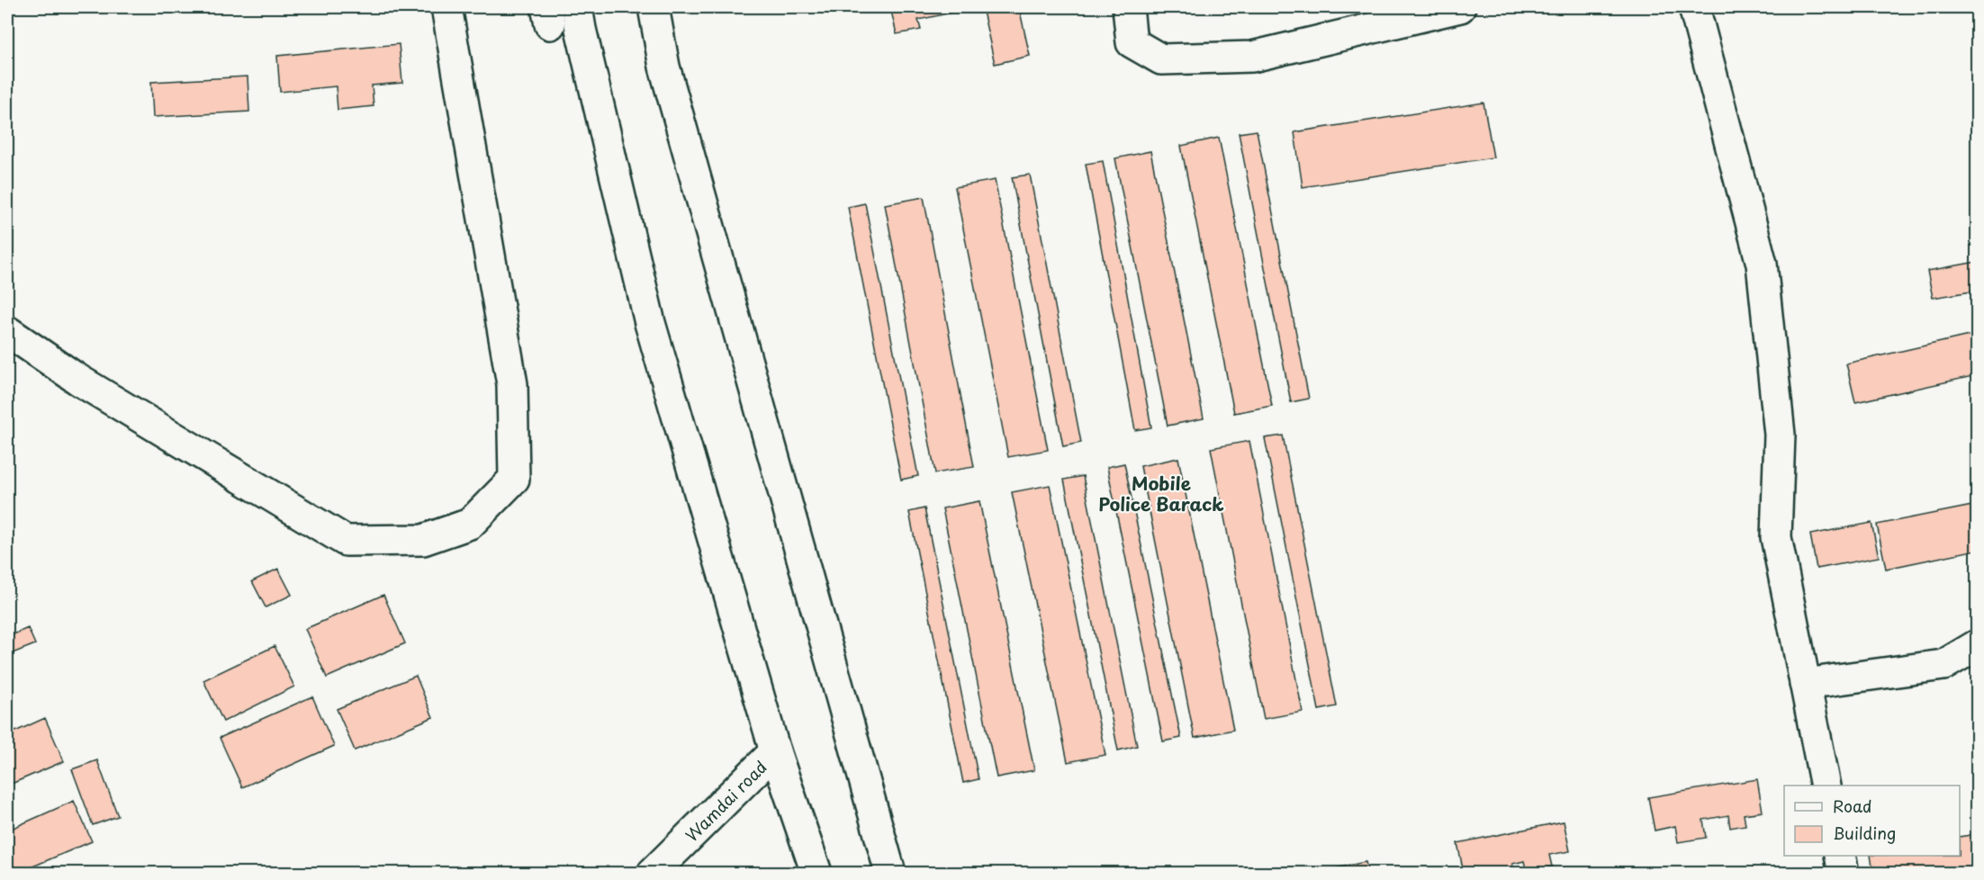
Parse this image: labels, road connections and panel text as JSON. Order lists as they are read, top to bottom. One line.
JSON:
{"streets":{"street":["Wamdai road"]},"districts":["Mobile Police Barack"],"legend":["Road","Building"]}
